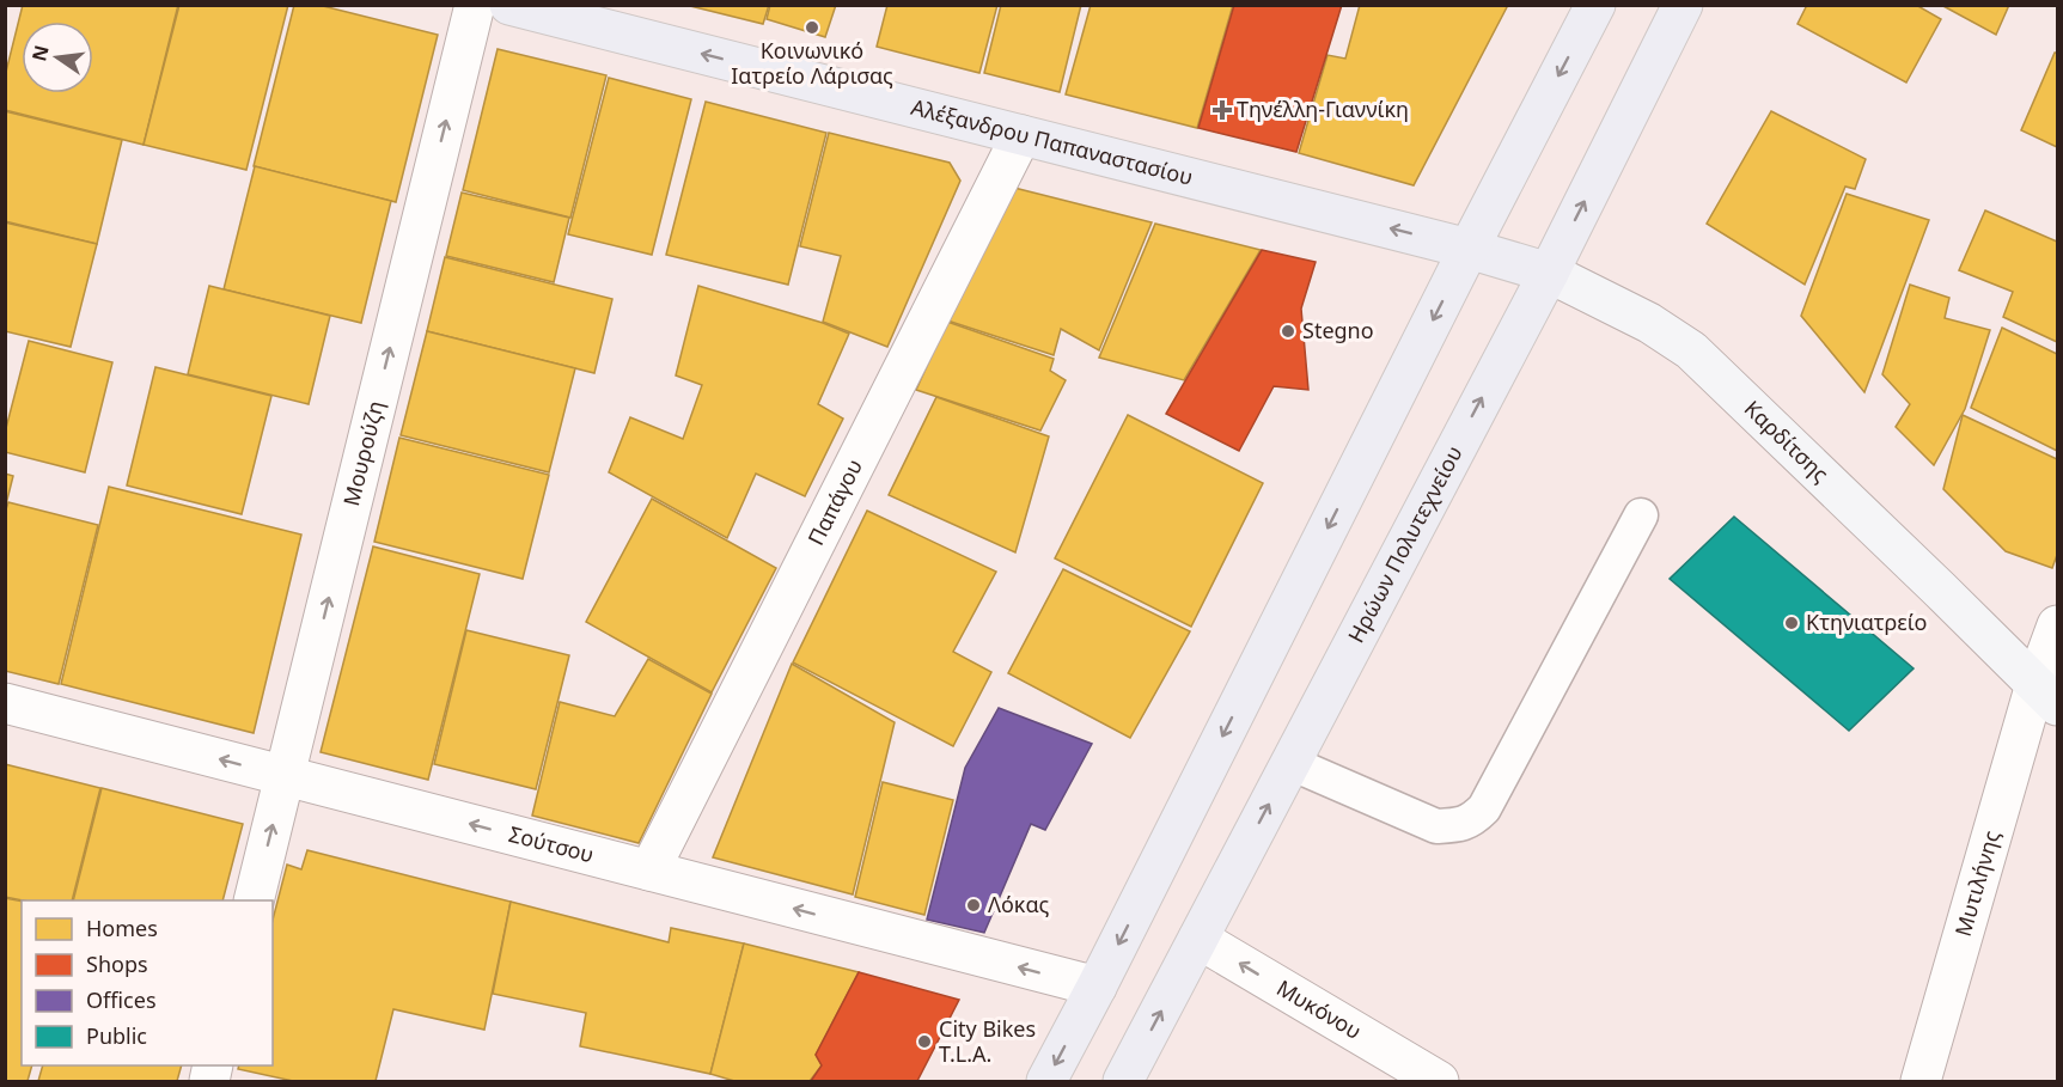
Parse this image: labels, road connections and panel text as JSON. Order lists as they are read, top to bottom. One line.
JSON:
{"streets":{"main road":["Αλέξανδρου Παπαναστασίου","Καρδίτσης","Ηρώων Πολυτεχνείου"],"street":["Μουρούζη","Παπάγου","Σούτσου","Μυτιλήνης","Μυκόνου"]},"crossings":[["Αλέξανδρου Παπαναστασίου","Καρδίτσης"],["Αλέξανδρου Παπαναστασίου","Παπάγου"],["Καρδίτσης","Ηρώων Πολυτεχνείου"],["Καρδίτσης","Μυτιλήνης"],["Μουρούζη","Σούτσου"],["Παπάγου","Σούτσου"],["Ηρώων Πολυτεχνείου","Μυκόνου"]],"one_way":["Αλέξανδρου Παπαναστασίου","Μουρούζη","Σούτσου","Μυκόνου"],"places":{"other":["Κοινωνικό Ιατρείο Λάρισας","Stegno","Κτηνιατρείο","Λόκας","City Bikes T.L.A."],"health":["Τηνέλλη-Γιαννίκη"]},"legend":["Homes","Shops","Offices","Public"],"north":"left"}
